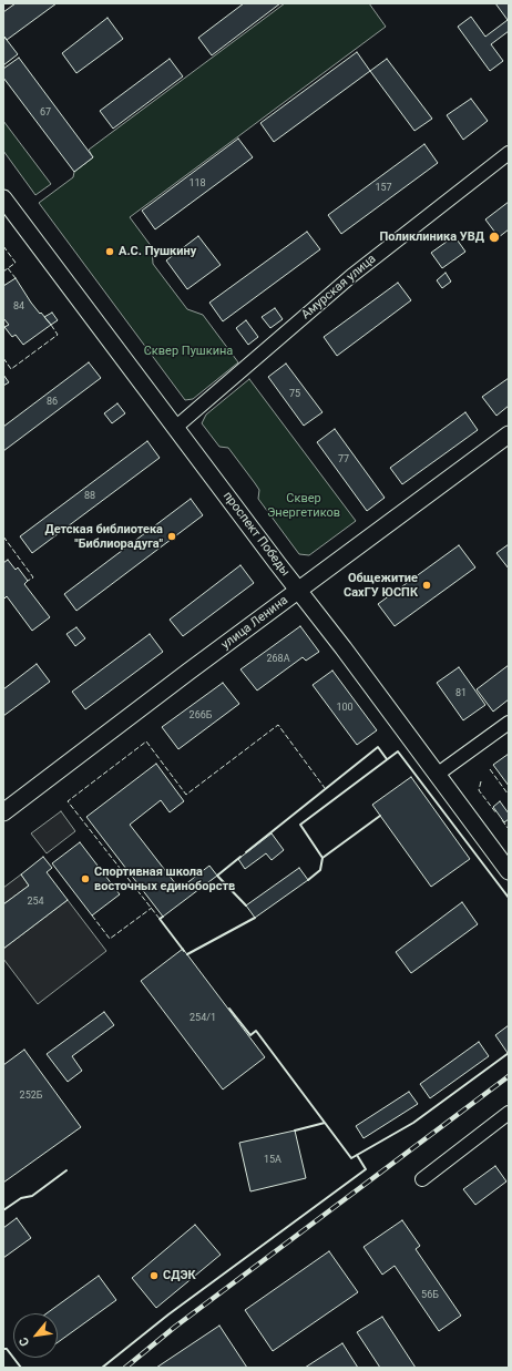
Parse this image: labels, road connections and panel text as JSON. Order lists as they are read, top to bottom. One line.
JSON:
{"streets":{"main road":["проспект Победы","улица Ленина"],"street":["Амурская улица"]},"crossings":[["Амурская улица","проспект Победы"],["проспект Победы","улица Ленина"]],"parks":["Сквер Пушкина","Сквер Энергетиков"],"places":["Поликлиника УВД","А.С. Пушкину","Детская библиотека \"Библиорадуга\"","Общежитие СахГУ ЮСПК","Спортивная школа восточных единоборств","СДЭК"],"house_numbers":["67","118","157","84","75","86","77","88","268А","81","100","266Б","254","254/1","252Б","15А","56Б"],"north":"bottom left"}
